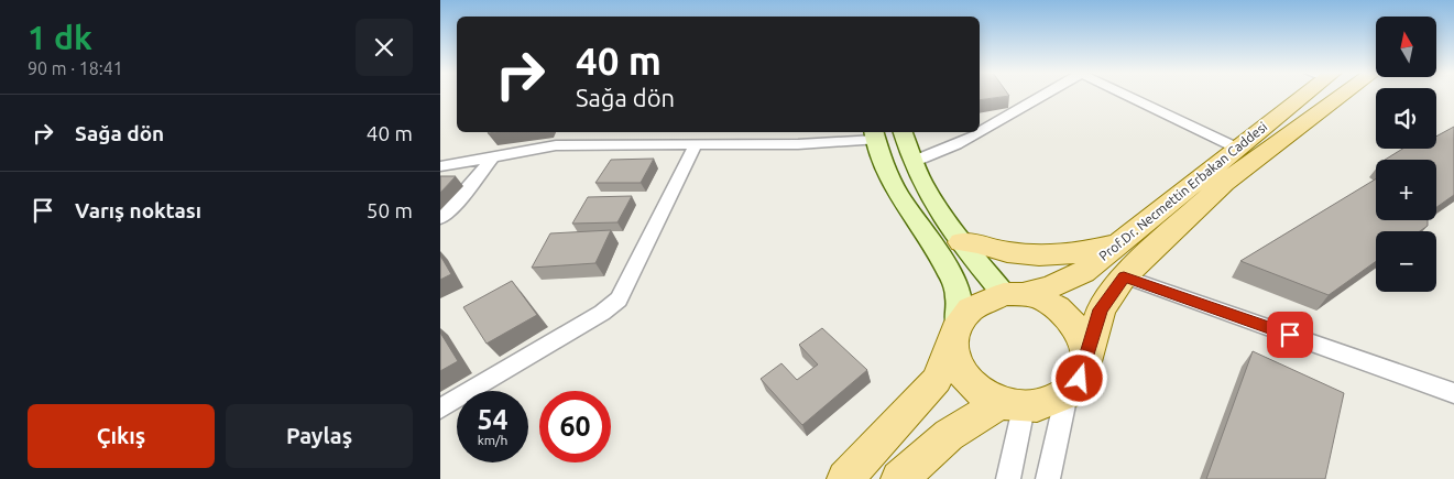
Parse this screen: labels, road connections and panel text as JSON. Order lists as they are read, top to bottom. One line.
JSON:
{"streets":{"main road":["Prof.Dr. Necmettin Erbakan Caddesi"]},"north":"top","page":{"heading":["1 dk","90 m · 18:41"],"map_buttons":["+","−"],"turn":["40 m","Sağa dön"],"list":[{"name":"Sağa dön","value":"40 m"},{"name":"Varış noktası","value":"50 m"}],"speed":"54 km/h","limit":"60","buttons":["Çıkış","Paylaş"]}}
